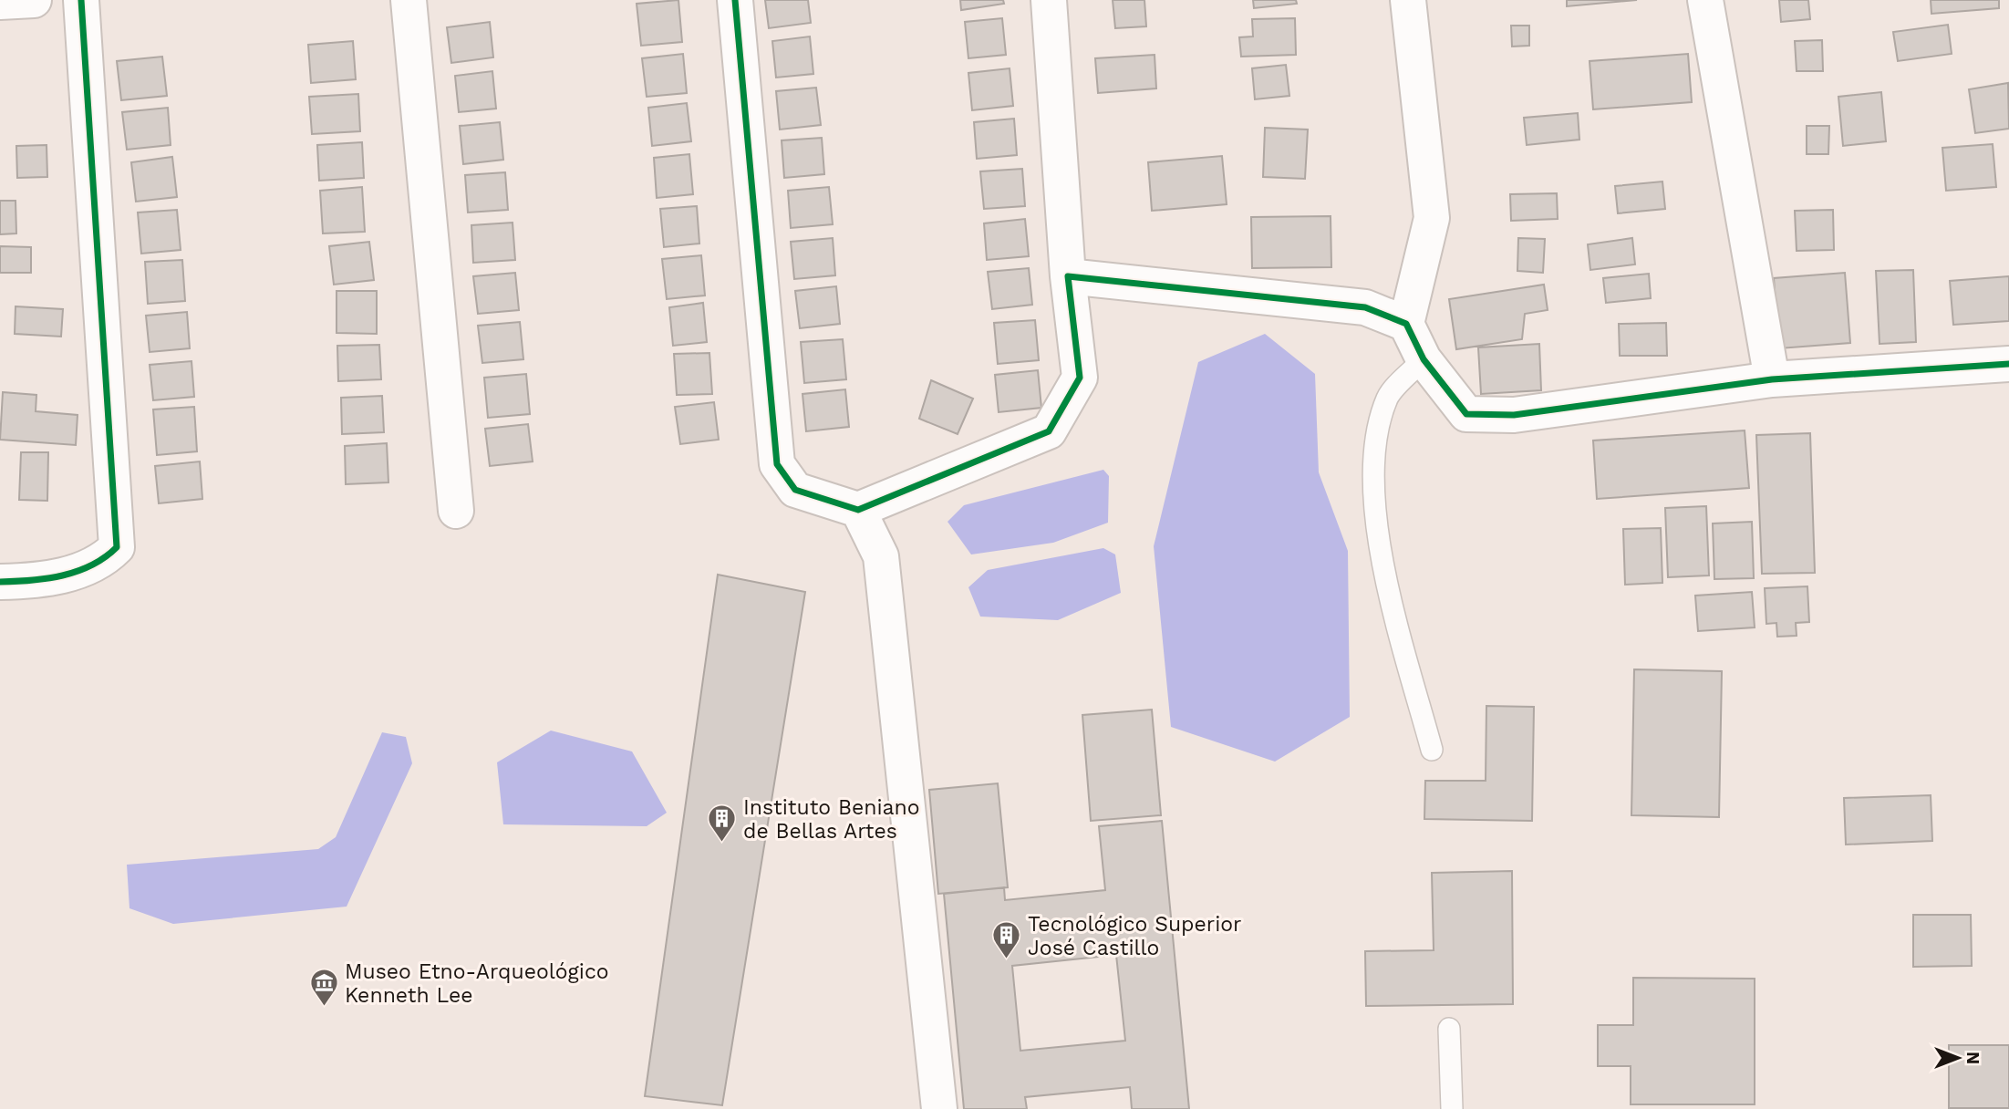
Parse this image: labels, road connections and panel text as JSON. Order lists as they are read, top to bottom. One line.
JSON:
{"places":{"building":["Instituto Beniano de Bellas Artes","Tecnológico Superior José Castillo"],"museum":["Museo Etno-Arqueológico Kenneth Lee"]},"north":"right"}
